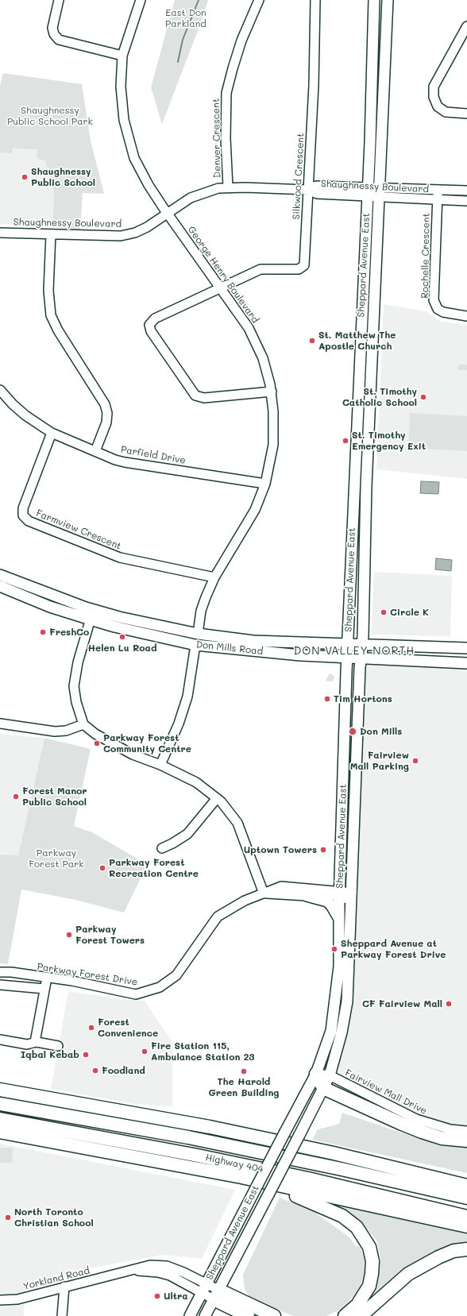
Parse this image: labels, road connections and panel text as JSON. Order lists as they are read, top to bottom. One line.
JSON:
{"streets":{"highway":["Highway 404"],"main road":["Sheppard Avenue East","Don Mills Road"],"street":["Denver Crescent","Silkwood Crescent","Shaughnessy Boulevard","Rochelle Crescent","George Henry Boulevard","Parfield Drive","Farmview Crescent","Parkway Forest Drive","Fairview Mall Drive","Yorkland Road"]},"crossings":[["Denver Crescent","Shaughnessy Boulevard"],["Silkwood Crescent","Shaughnessy Boulevard"],["Silkwood Crescent","George Henry Boulevard"],["Shaughnessy Boulevard","Rochelle Crescent"],["Shaughnessy Boulevard","Sheppard Avenue East"],["Shaughnessy Boulevard","George Henry Boulevard"],["Sheppard Avenue East","Don Mills Road"],["Sheppard Avenue East","Parkway Forest Drive"],["Sheppard Avenue East","Fairview Mall Drive"],["George Henry Boulevard","Parfield Drive"],["George Henry Boulevard","Farmview Crescent"],["George Henry Boulevard","Don Mills Road"],["Parfield Drive","Farmview Crescent"]],"districts":["DON VALLEY NORTH"],"parks":["East Don Parkland","Shaughnessy Public School Park","Parkway Forest Park"],"places":["Shaughnessy Public School","St. Matthew The Apostle Church","St. Timothy Catholic School","St. Timothy Emergency Exit","Circle K","FreshCo","Helen Lu Road","Tim Hortons","Don Mills","Parkway Forest Community Centre","Fairview Mall Parking","Forest Manor Public School","Uptown Towers","Parkway Forest Recreation Centre","Parkway Forest Towers","Sheppard Avenue at Parkway Forest Drive","CF Fairview Mall","Forest Convenience","Fire Station 115, Ambulance Station 23","Iqbal Kebab","Foodland","The Harold Green Building","North Toronto Christian School","Ultra"]}
